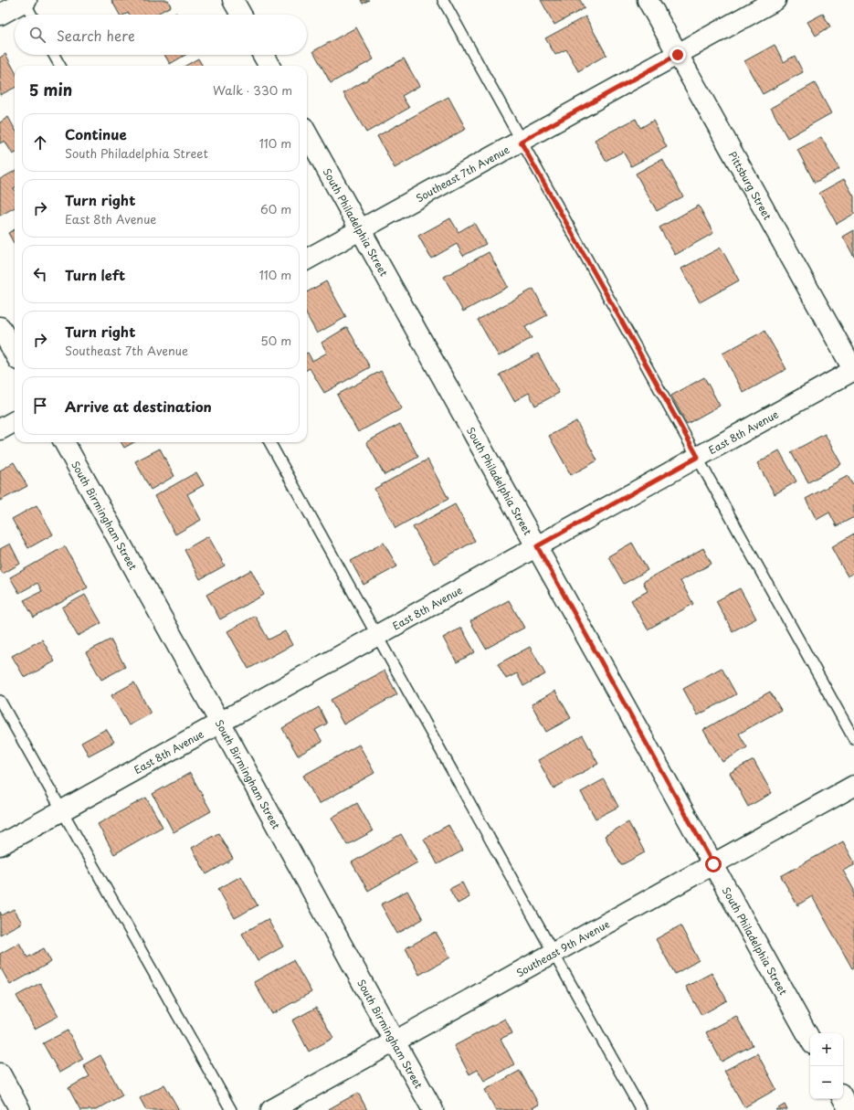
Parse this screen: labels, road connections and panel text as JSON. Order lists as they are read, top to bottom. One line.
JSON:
{"streets":{"street":["Southeast 7th Avenue","Pittsburg Street","South Philadelphia Street","East 8th Avenue","South Birmingham Street","Southeast 9th Avenue"]},"crossings":[["Southeast 7th Avenue","Pittsburg Street"],["Southeast 7th Avenue","South Philadelphia Street"],["Pittsburg Street","East 8th Avenue"],["South Philadelphia Street","East 8th Avenue"],["South Philadelphia Street","Southeast 9th Avenue"],["East 8th Avenue","South Birmingham Street"],["South Birmingham Street","Southeast 9th Avenue"]],"page":{"search":"Search here","heading":["5 min","Walk · 330 m"],"list":[["Continue","South Philadelphia Street","110 m"],["Turn right","East 8th Avenue","60 m"],["Turn left","110 m"],["Turn right","Southeast 7th Avenue","50 m"],"Arrive at destination"],"map_buttons":["+","−"]}}
